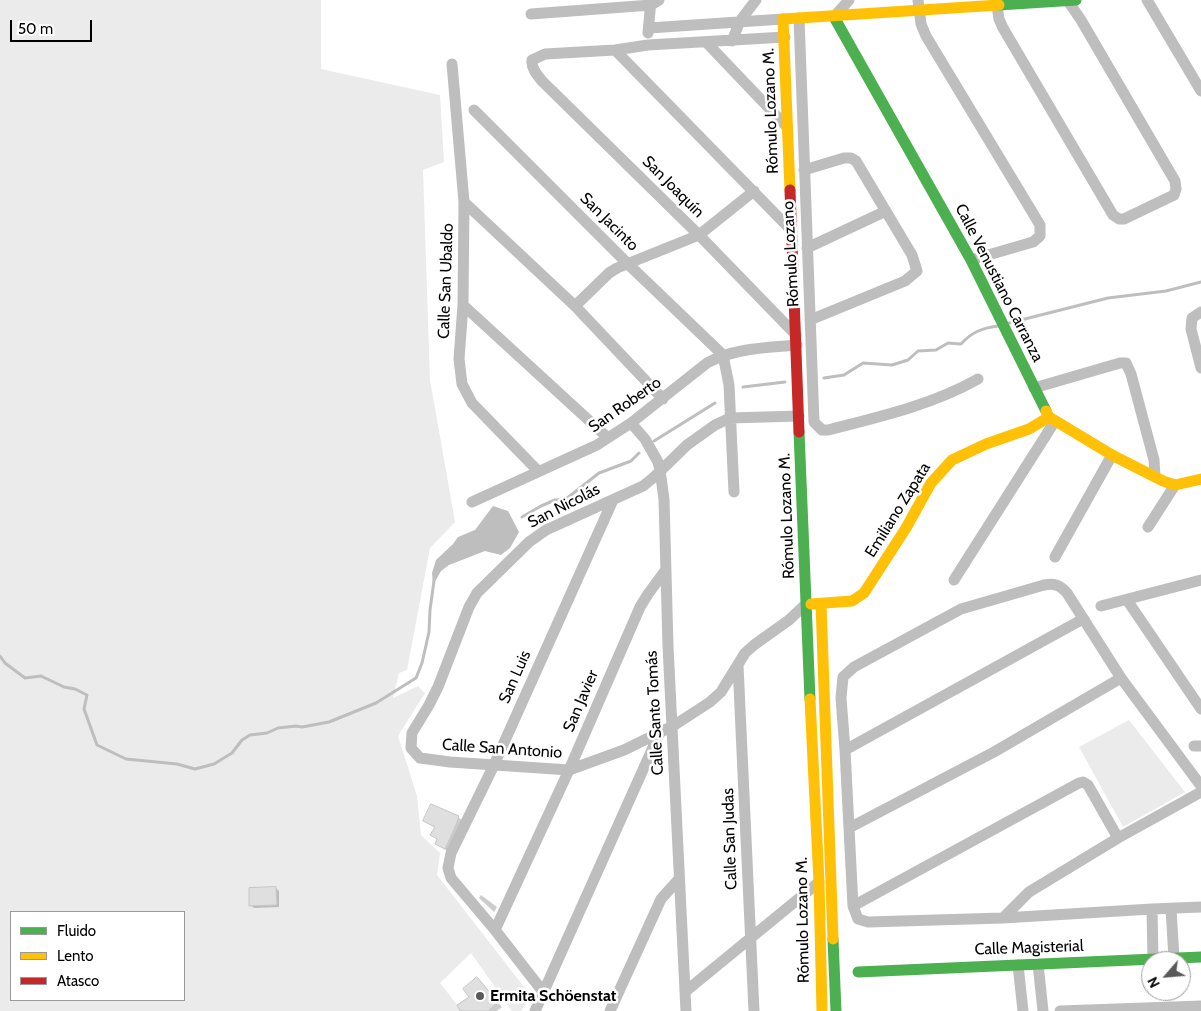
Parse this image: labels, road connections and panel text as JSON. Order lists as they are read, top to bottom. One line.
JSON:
{"streets":{"street":["Rómulo Lozano M.","San Joaquín","San Jacinto","Rómulo Lozano","Calle San Ubaldo","Calle Venustiano Carranza","San Roberto","San Nicolás","Emiliano Zapata","San Luis","San Javier","Calle Santo Tomás","Calle San Antonio","Calle San Judas","Calle Magisterial"]},"crossings":[["Rómulo Lozano M.","San Joaquín"],["Rómulo Lozano M.","San Roberto"],["Rómulo Lozano M.","San Nicolás"],["Rómulo Lozano M.","Emiliano Zapata"],["Rómulo Lozano M.","Calle San Antonio"],["San Joaquín","San Roberto"],["San Jacinto","San Roberto"],["Calle San Ubaldo","San Roberto"],["Calle Venustiano Carranza","Emiliano Zapata"],["San Roberto","Calle Santo Tomás"],["San Nicolás","San Luis"],["San Nicolás","Calle Santo Tomás"],["San Nicolás","Calle San Antonio"],["Emiliano Zapata","Calle San Antonio"],["San Luis","San Javier"],["San Luis","Calle San Antonio"],["San Javier","Calle Santo Tomás"],["San Javier","Calle San Antonio"],["Calle Santo Tomás","Calle San Antonio"],["Calle San Antonio","Calle San Judas"]],"places":["Ermita Schöenstat"],"legend":["Fluido","Lento","Atasco"],"scale_bar":"50 m","north":"bottom left"}
